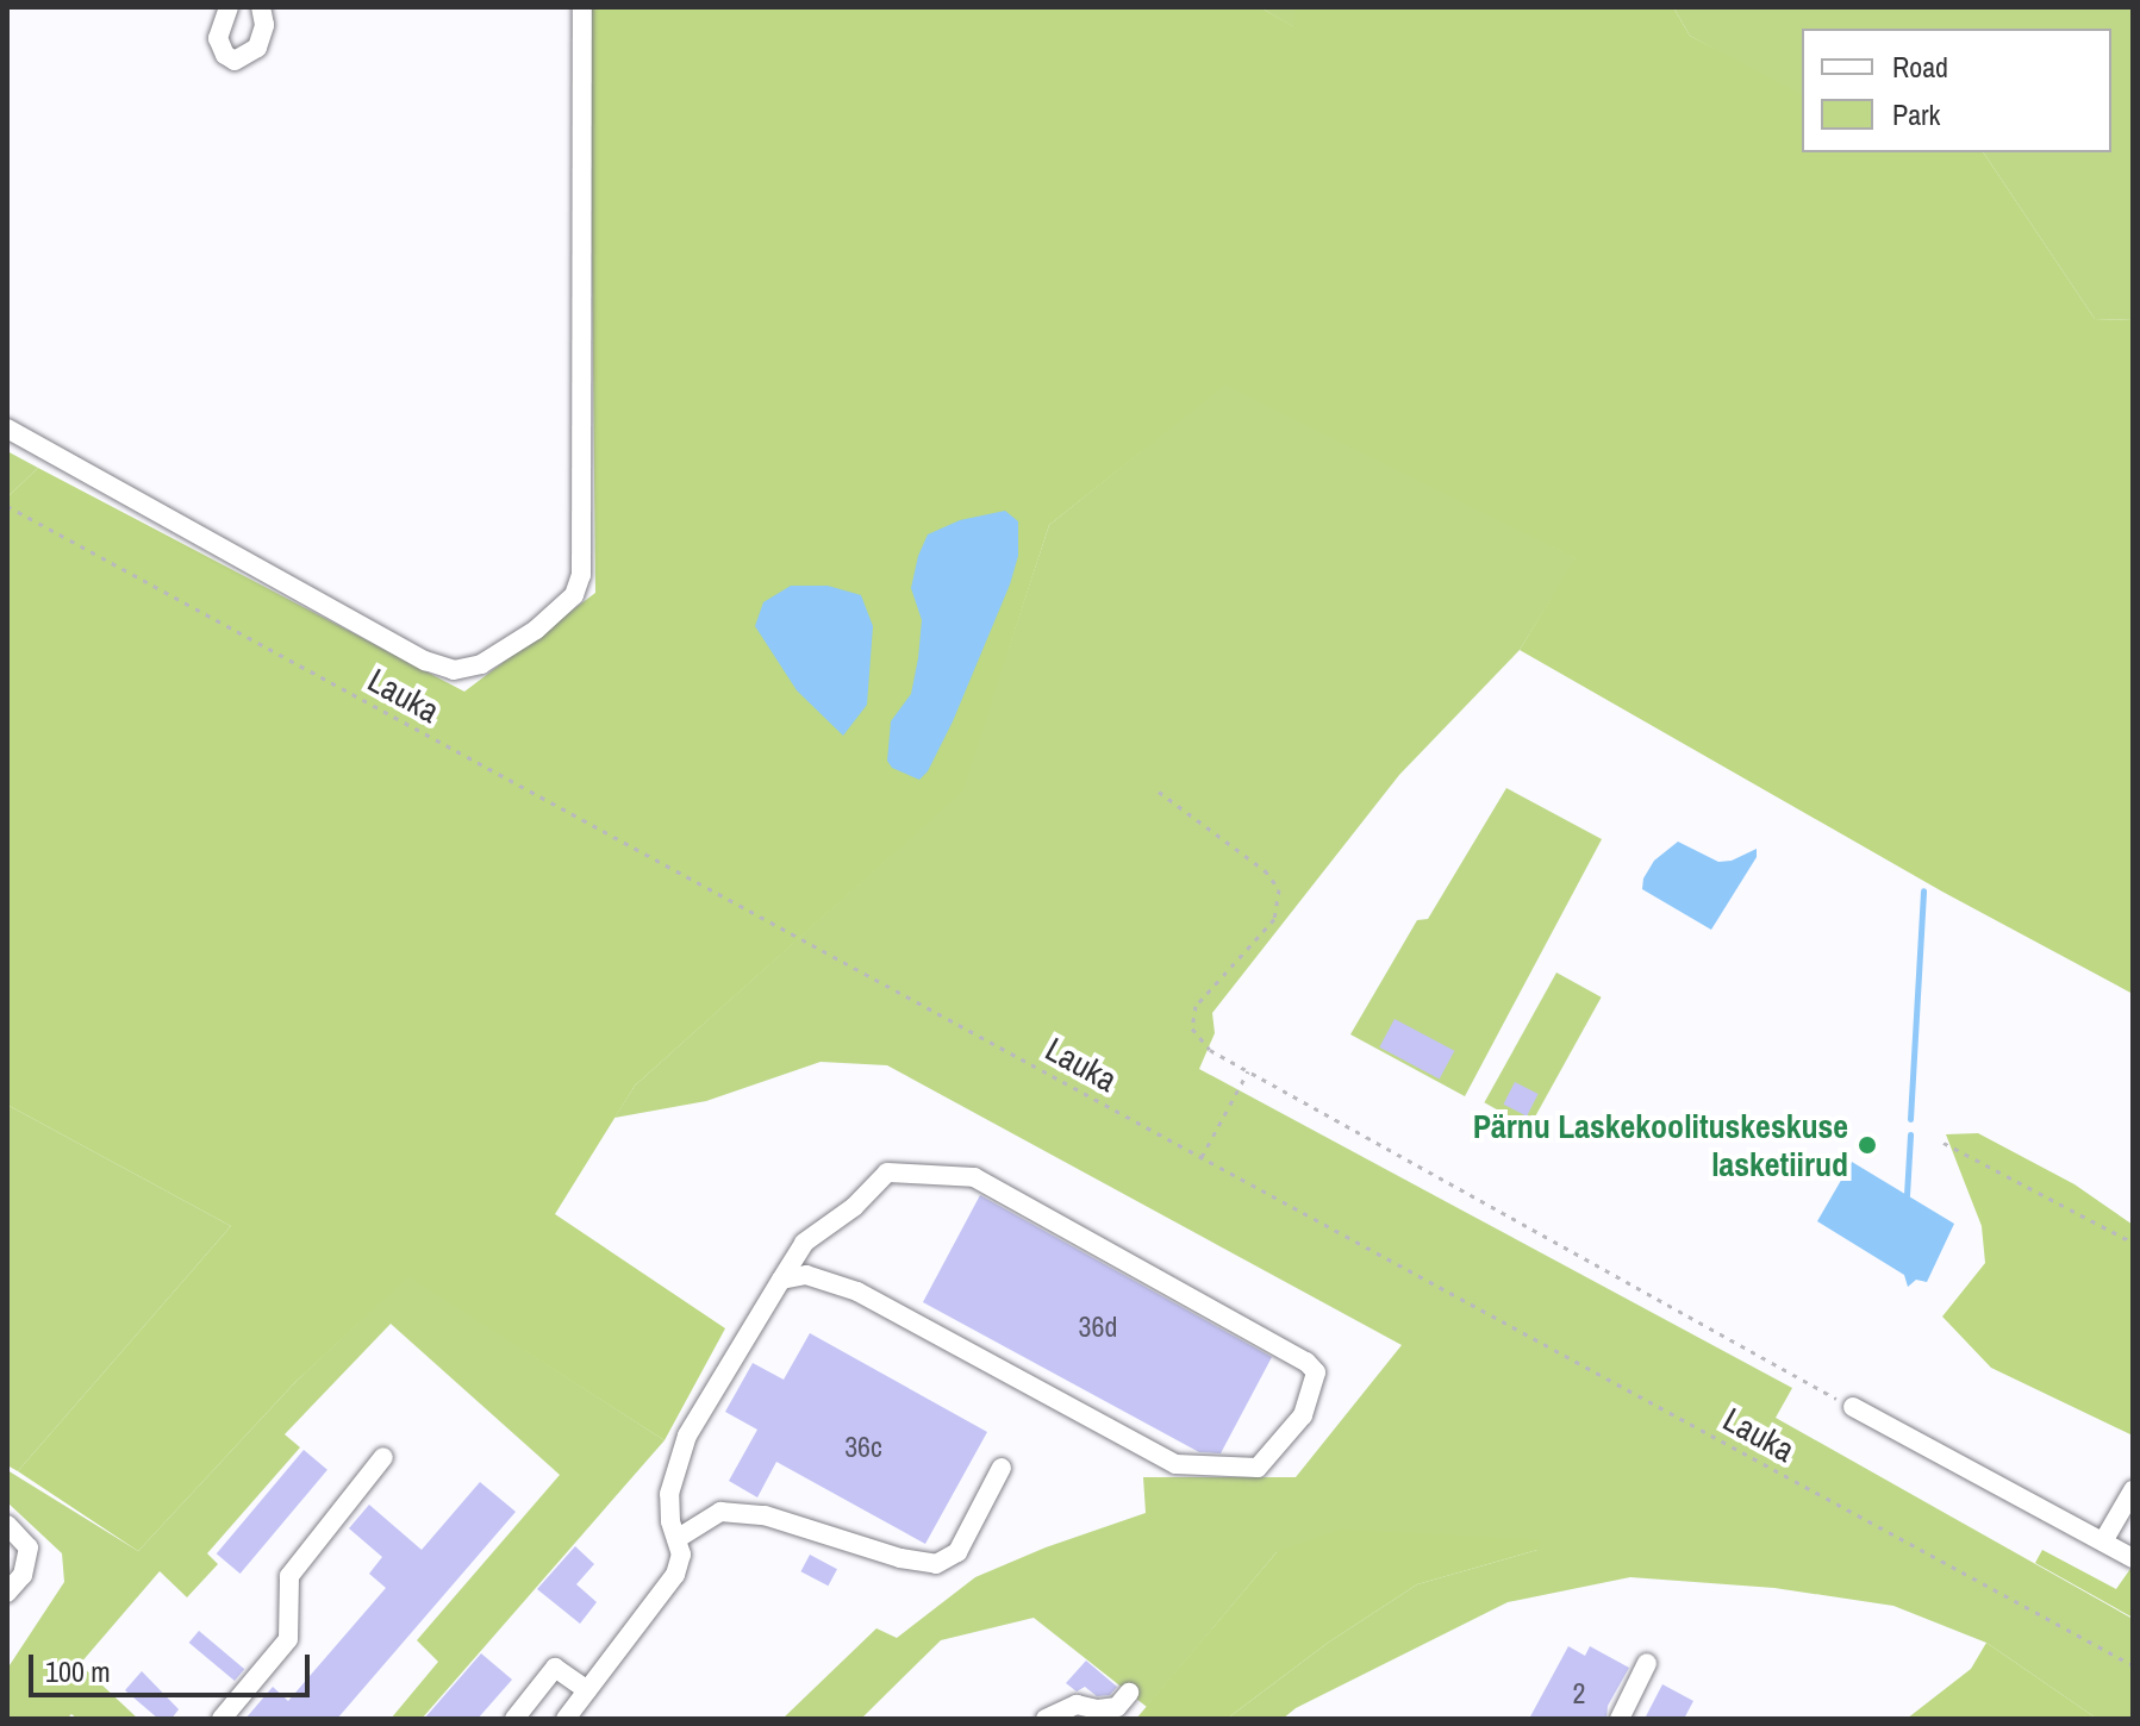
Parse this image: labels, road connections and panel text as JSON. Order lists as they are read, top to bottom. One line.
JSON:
{"streets":{"path":["Lauka"]},"places":["Pärnu Laskekoolituskeskuse lasketiirud"],"house_numbers":["36d","36c","2"],"legend":["Road","Park"],"scale_bar":"100 m"}
